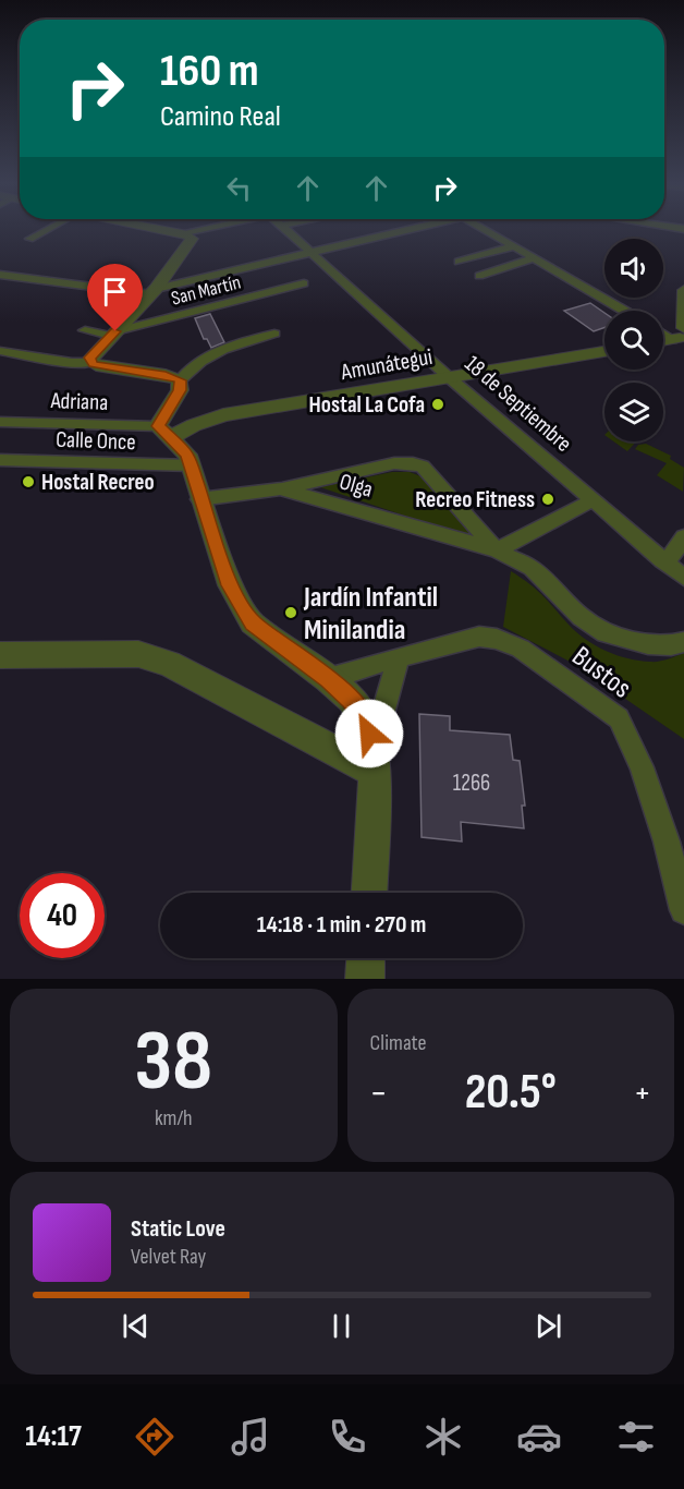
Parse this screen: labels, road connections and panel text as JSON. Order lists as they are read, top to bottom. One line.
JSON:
{"streets":{"street":["San Martín","Amunátegui","Adriana","18 de Septiembre","Calle Once","Olga","Bustos"]},"crossings":[["Amunátegui","Adriana"],["Amunátegui","18 de Septiembre"]],"places":["Hostal La Cofa","Hostal Recreo","Recreo Fitness","Jardín Infantil Minilandia"],"house_numbers":["1266"],"page":{"turn":["160 m","Camino Real"],"limit":"40","trip":"14:18 · 1 min · 270 m","tile":[["38","km/h"],"Climate"],"heat":["−","20.5°","+"],"song":["Static Love","Velvet Ray"],"tabs":"14:17"}}
